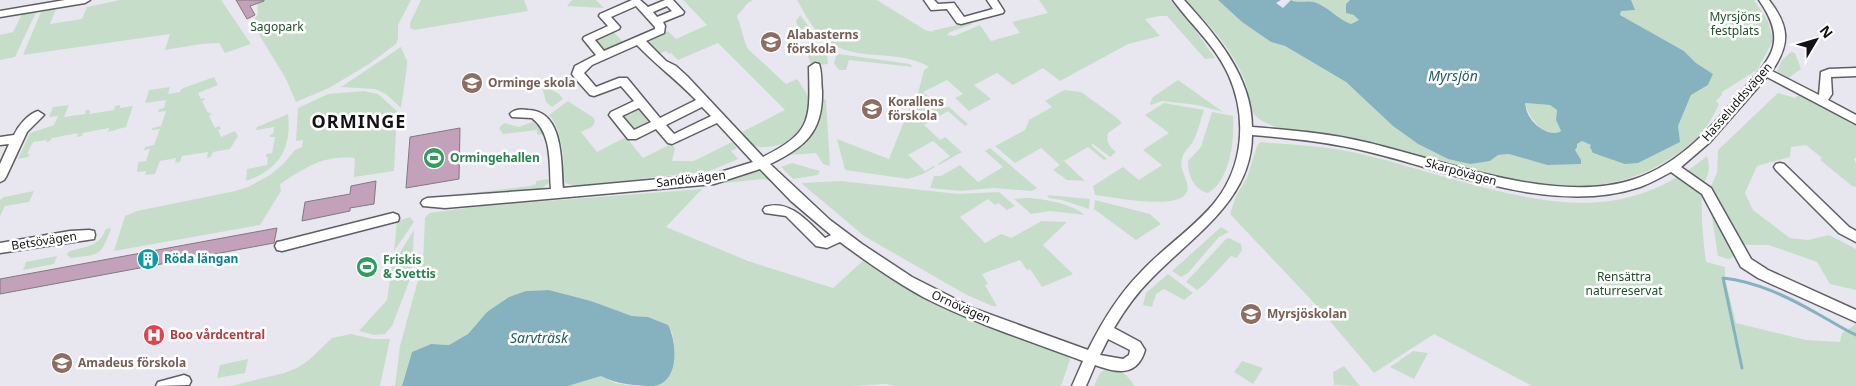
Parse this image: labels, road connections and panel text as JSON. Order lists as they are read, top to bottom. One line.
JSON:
{"streets":{"street":["Hasseluddsvägen","Skarpövägen","Sandövägen","Betsövägen","Ornövägen"]},"crossings":[["Hasseluddsvägen","Skarpövägen"],["Sandövägen","Ornövägen"]],"districts":["ORMINGE"],"water":["Myrsjön","Sarvträsk"],"parks":["Myrsjöns festplats","Sagopark","Rensättra naturreservat"],"places":{"school or university":["Alabasterns förskola","Orminge skola","Korallens förskola","Myrsjöskolan","Amadeus förskola"],"sports":["Ormingehallen","Friskis & Svettis"],"building":["Röda längan"],"hospital":["Boo vårdcentral"]},"north":"top right"}
